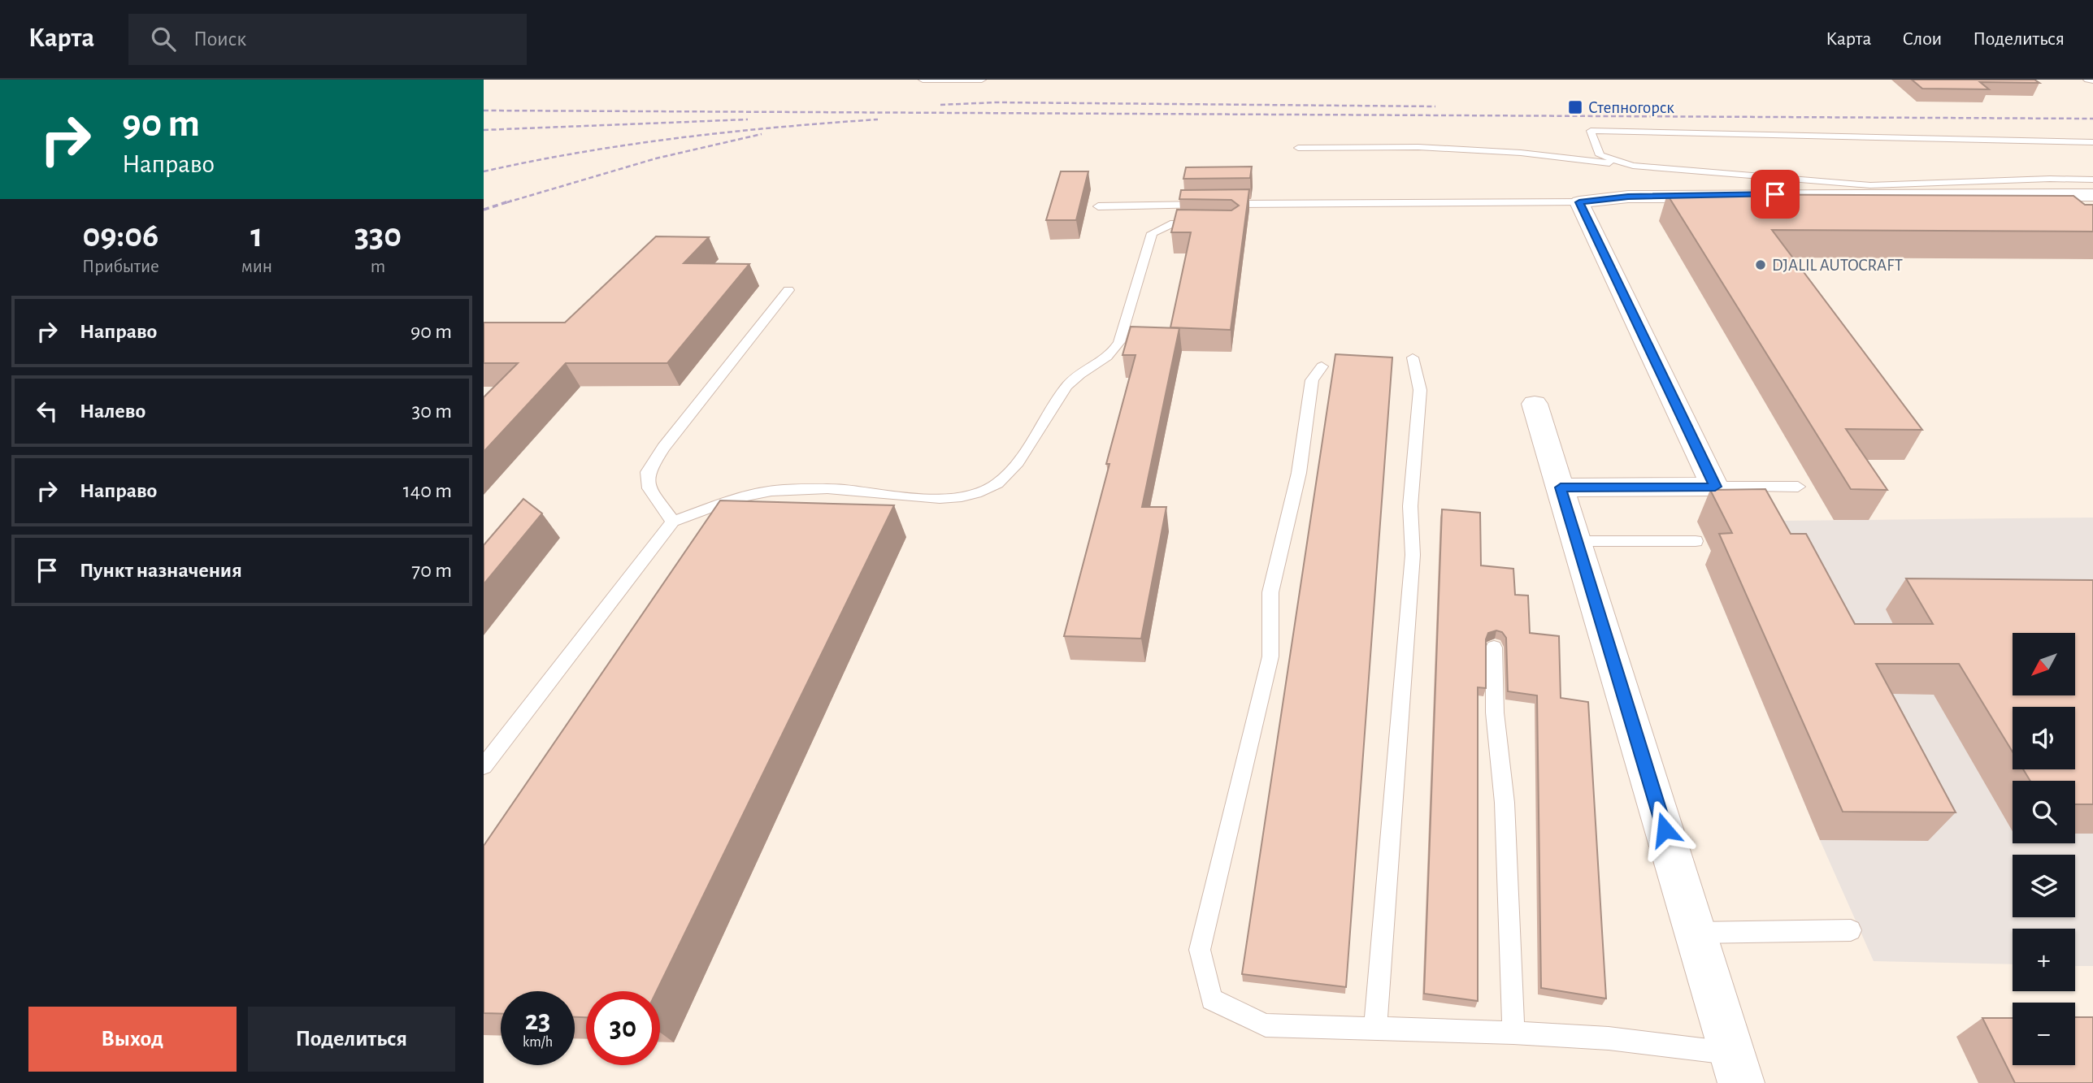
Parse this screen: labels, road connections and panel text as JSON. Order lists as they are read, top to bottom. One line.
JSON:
{"places":{"transit":["Степногорск"],"other":["DJALIL AUTOCRAFT"]},"north":"bottom left","page":{"header":"Карта","search":"Поиск","nav":["Карта","Слои","Поделиться"],"turn":["90 m","Направо"],"eta":["09:06","Прибытие","1","мин","330","m"],"list":[{"name":"Направо","value":"90 m"},{"name":"Налево","value":"30 m"},{"name":"Направо","value":"140 m"},{"name":"Пункт назначения","value":"70 m"}],"map_buttons":["+","−"],"speed":"23 km/h","limit":"30","buttons":["Выход","Поделиться"]}}
